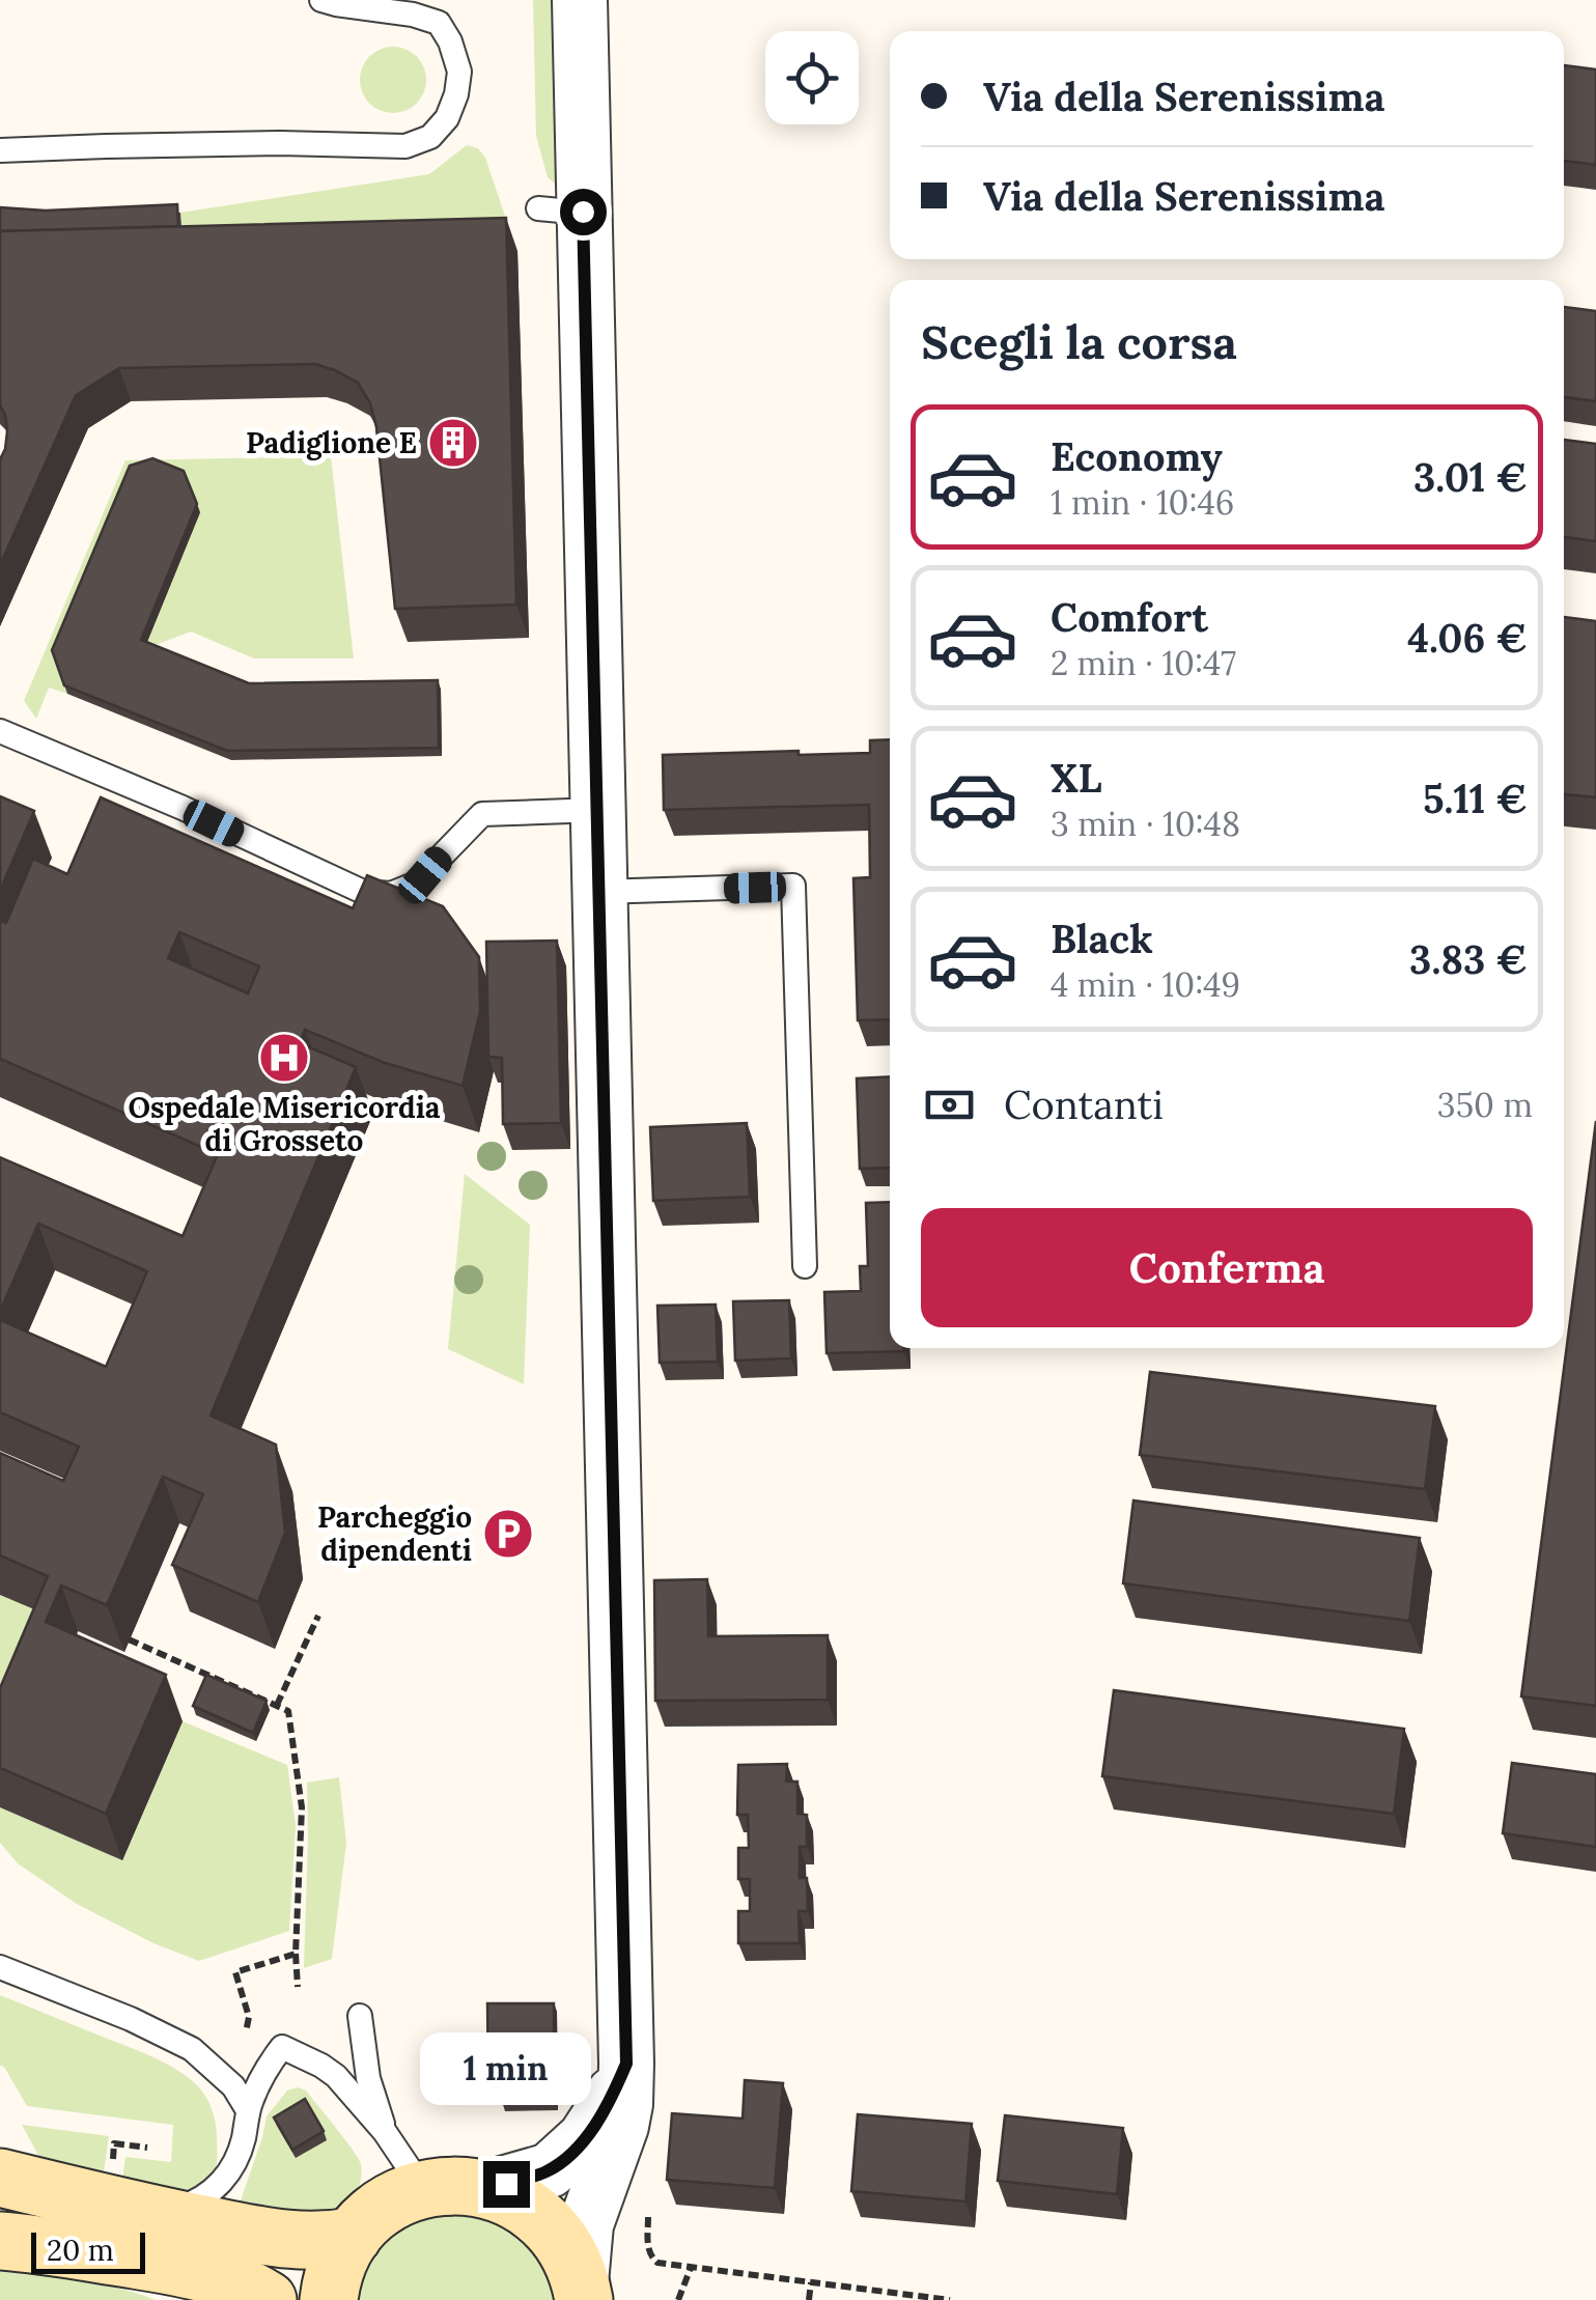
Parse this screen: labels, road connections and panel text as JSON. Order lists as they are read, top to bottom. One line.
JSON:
{"places":{"building":["Padiglione E"],"hospital":["Ospedale Misericordia di Grosseto"],"parking":["Parcheggio dipendenti"]},"scale_bar":"20 m","page":{"banner":["Via della Serenissima","Via della Serenissima"],"heading":"Scegli la corsa","list":[{"name":"Economy","note":"1 min · 10:46","value":"3.01 €"},{"name":"Comfort","note":"2 min · 10:47","value":"4.06 €"},{"name":"XL","note":"3 min · 10:48","value":"5.11 €"},{"name":"Black","note":"4 min · 10:49","value":"3.83 €"}],"pay":["Contanti","350 m"],"buttons":"Conferma","bubble":"1 min","scale":"20 m"}}
